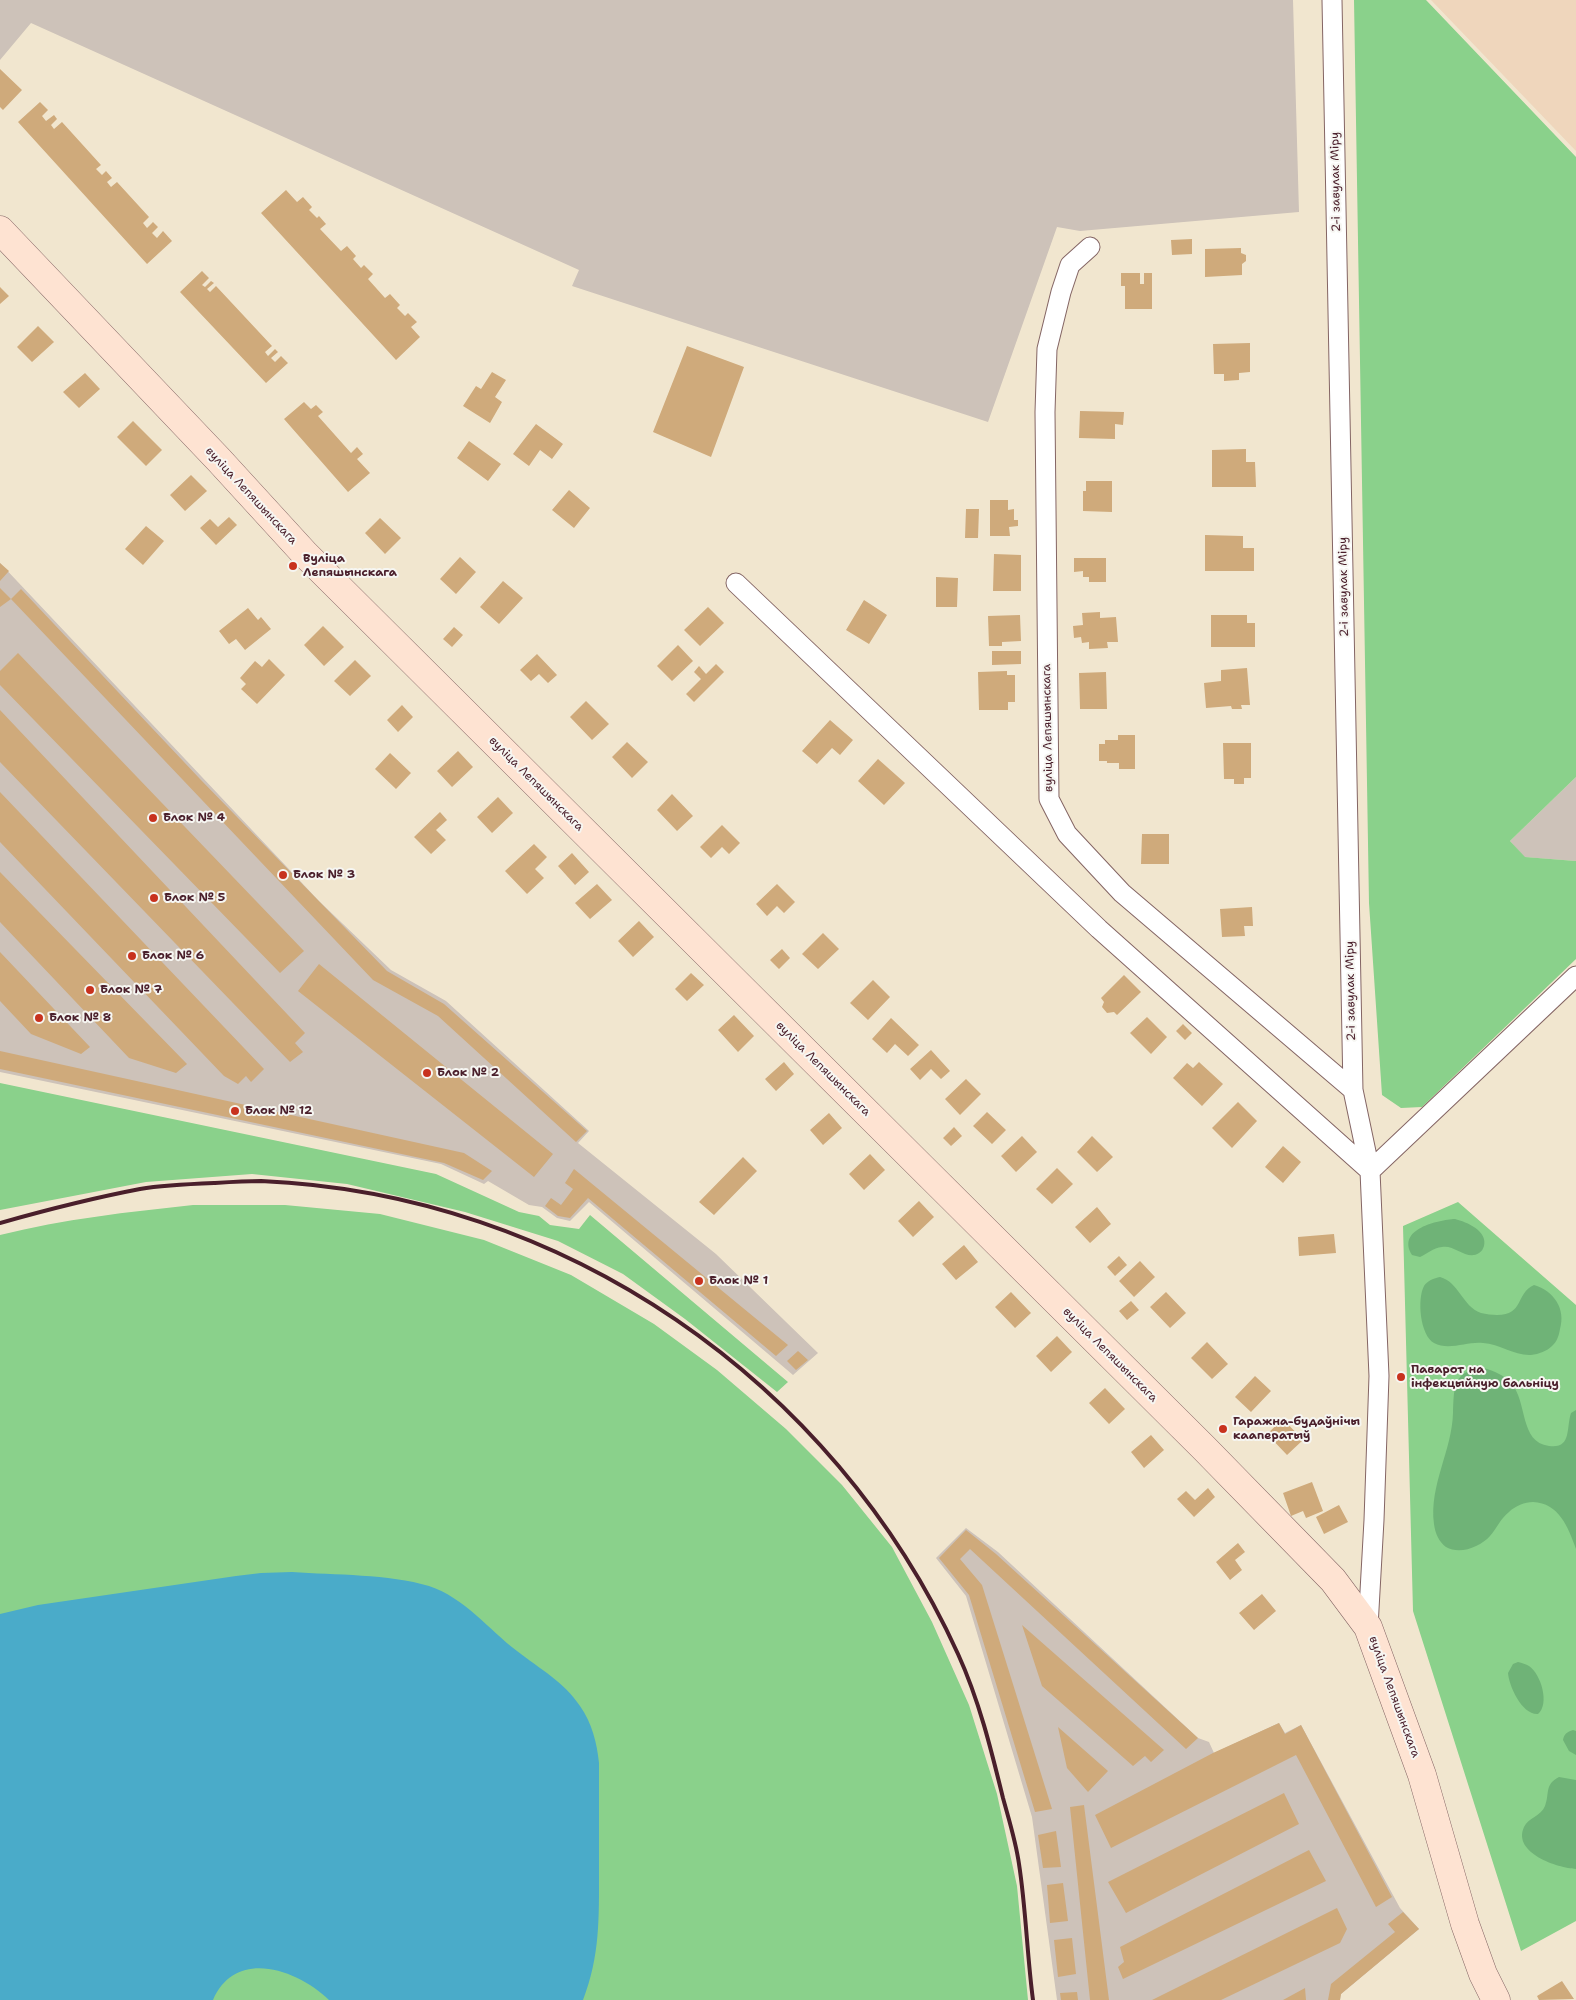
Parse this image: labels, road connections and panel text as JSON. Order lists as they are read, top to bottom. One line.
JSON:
{"streets":{"street":["2-і завулак Міру","вуліца Лепяшынскага"]},"crossings":[["2-і завулак Міру","вуліца Лепяшынскага"]],"places":["Вуліца Лепяшынскага","Блок № 4","Блок № 3","Блок № 5","Блок № 6","Блок № 7","Блок № 8","Блок № 2","Блок № 12","Блок № 1","Паварот на інфекцыйную бальніцу","Гаражна-будаўнічы кааператыў"]}
